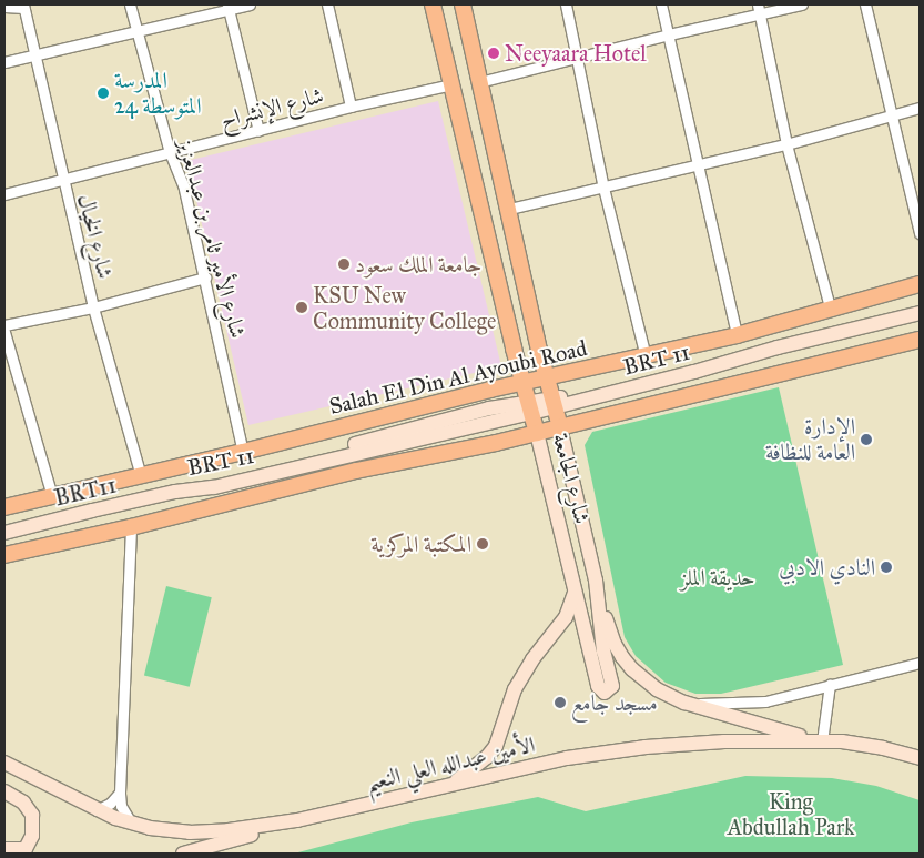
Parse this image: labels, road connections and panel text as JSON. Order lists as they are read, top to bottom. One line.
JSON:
{"streets":{"main road":["BRT 11","Salah El Din Al Ayoubi Road","شارع الجامعة","BRT11","الأمين عبدالله العلي النعيم"],"street":["شارع الإنشراح","شارع الخيال","شارع الأمير ثامر بن عبدالعزيز"]},"crossings":[["شارع الإنشراح","شارع الخيال"],["شارع الإنشراح","شارع الأمير ثامر بن عبدالعزيز"],["شارع الإنشراح","شارع الجامعة"],["شارع الخيال","Salah El Din Al Ayoubi Road"],["شارع الأمير ثامر بن عبدالعزيز","Salah El Din Al Ayoubi Road"],["BRT 11","شارع الجامعة"],["BRT 11","BRT11"],["Salah El Din Al Ayoubi Road","شارع الجامعة"]],"parks":["حديقة الملز","King Abdullah Park"],"places":["Neeyaara Hotel","المدرسة المتوسطة 24","جامعة الملك سعود","KSU New Community College","الإدارة العامة للنظافة","المكتبة المركزية","النادي الادبي","مسجد جامع"]}
